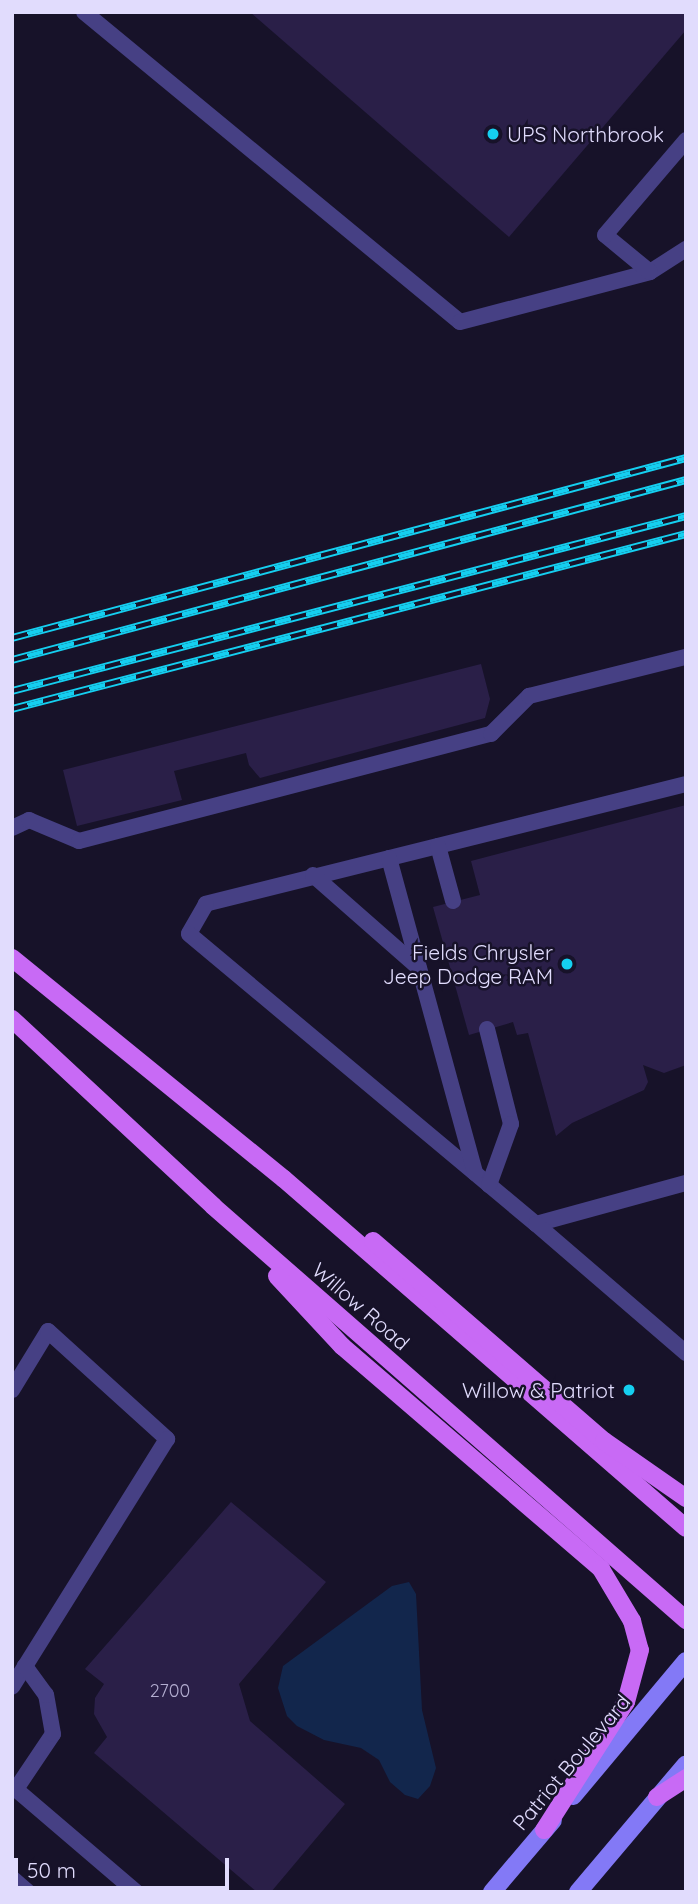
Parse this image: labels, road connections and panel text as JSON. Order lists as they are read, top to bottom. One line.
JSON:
{"streets":{"main road":["Willow Road","Patriot Boulevard"]},"places":["UPS Northbrook","Fields Chrysler Jeep Dodge RAM","Willow & Patriot"],"house_numbers":["2700"],"scale_bar":"50 m"}
